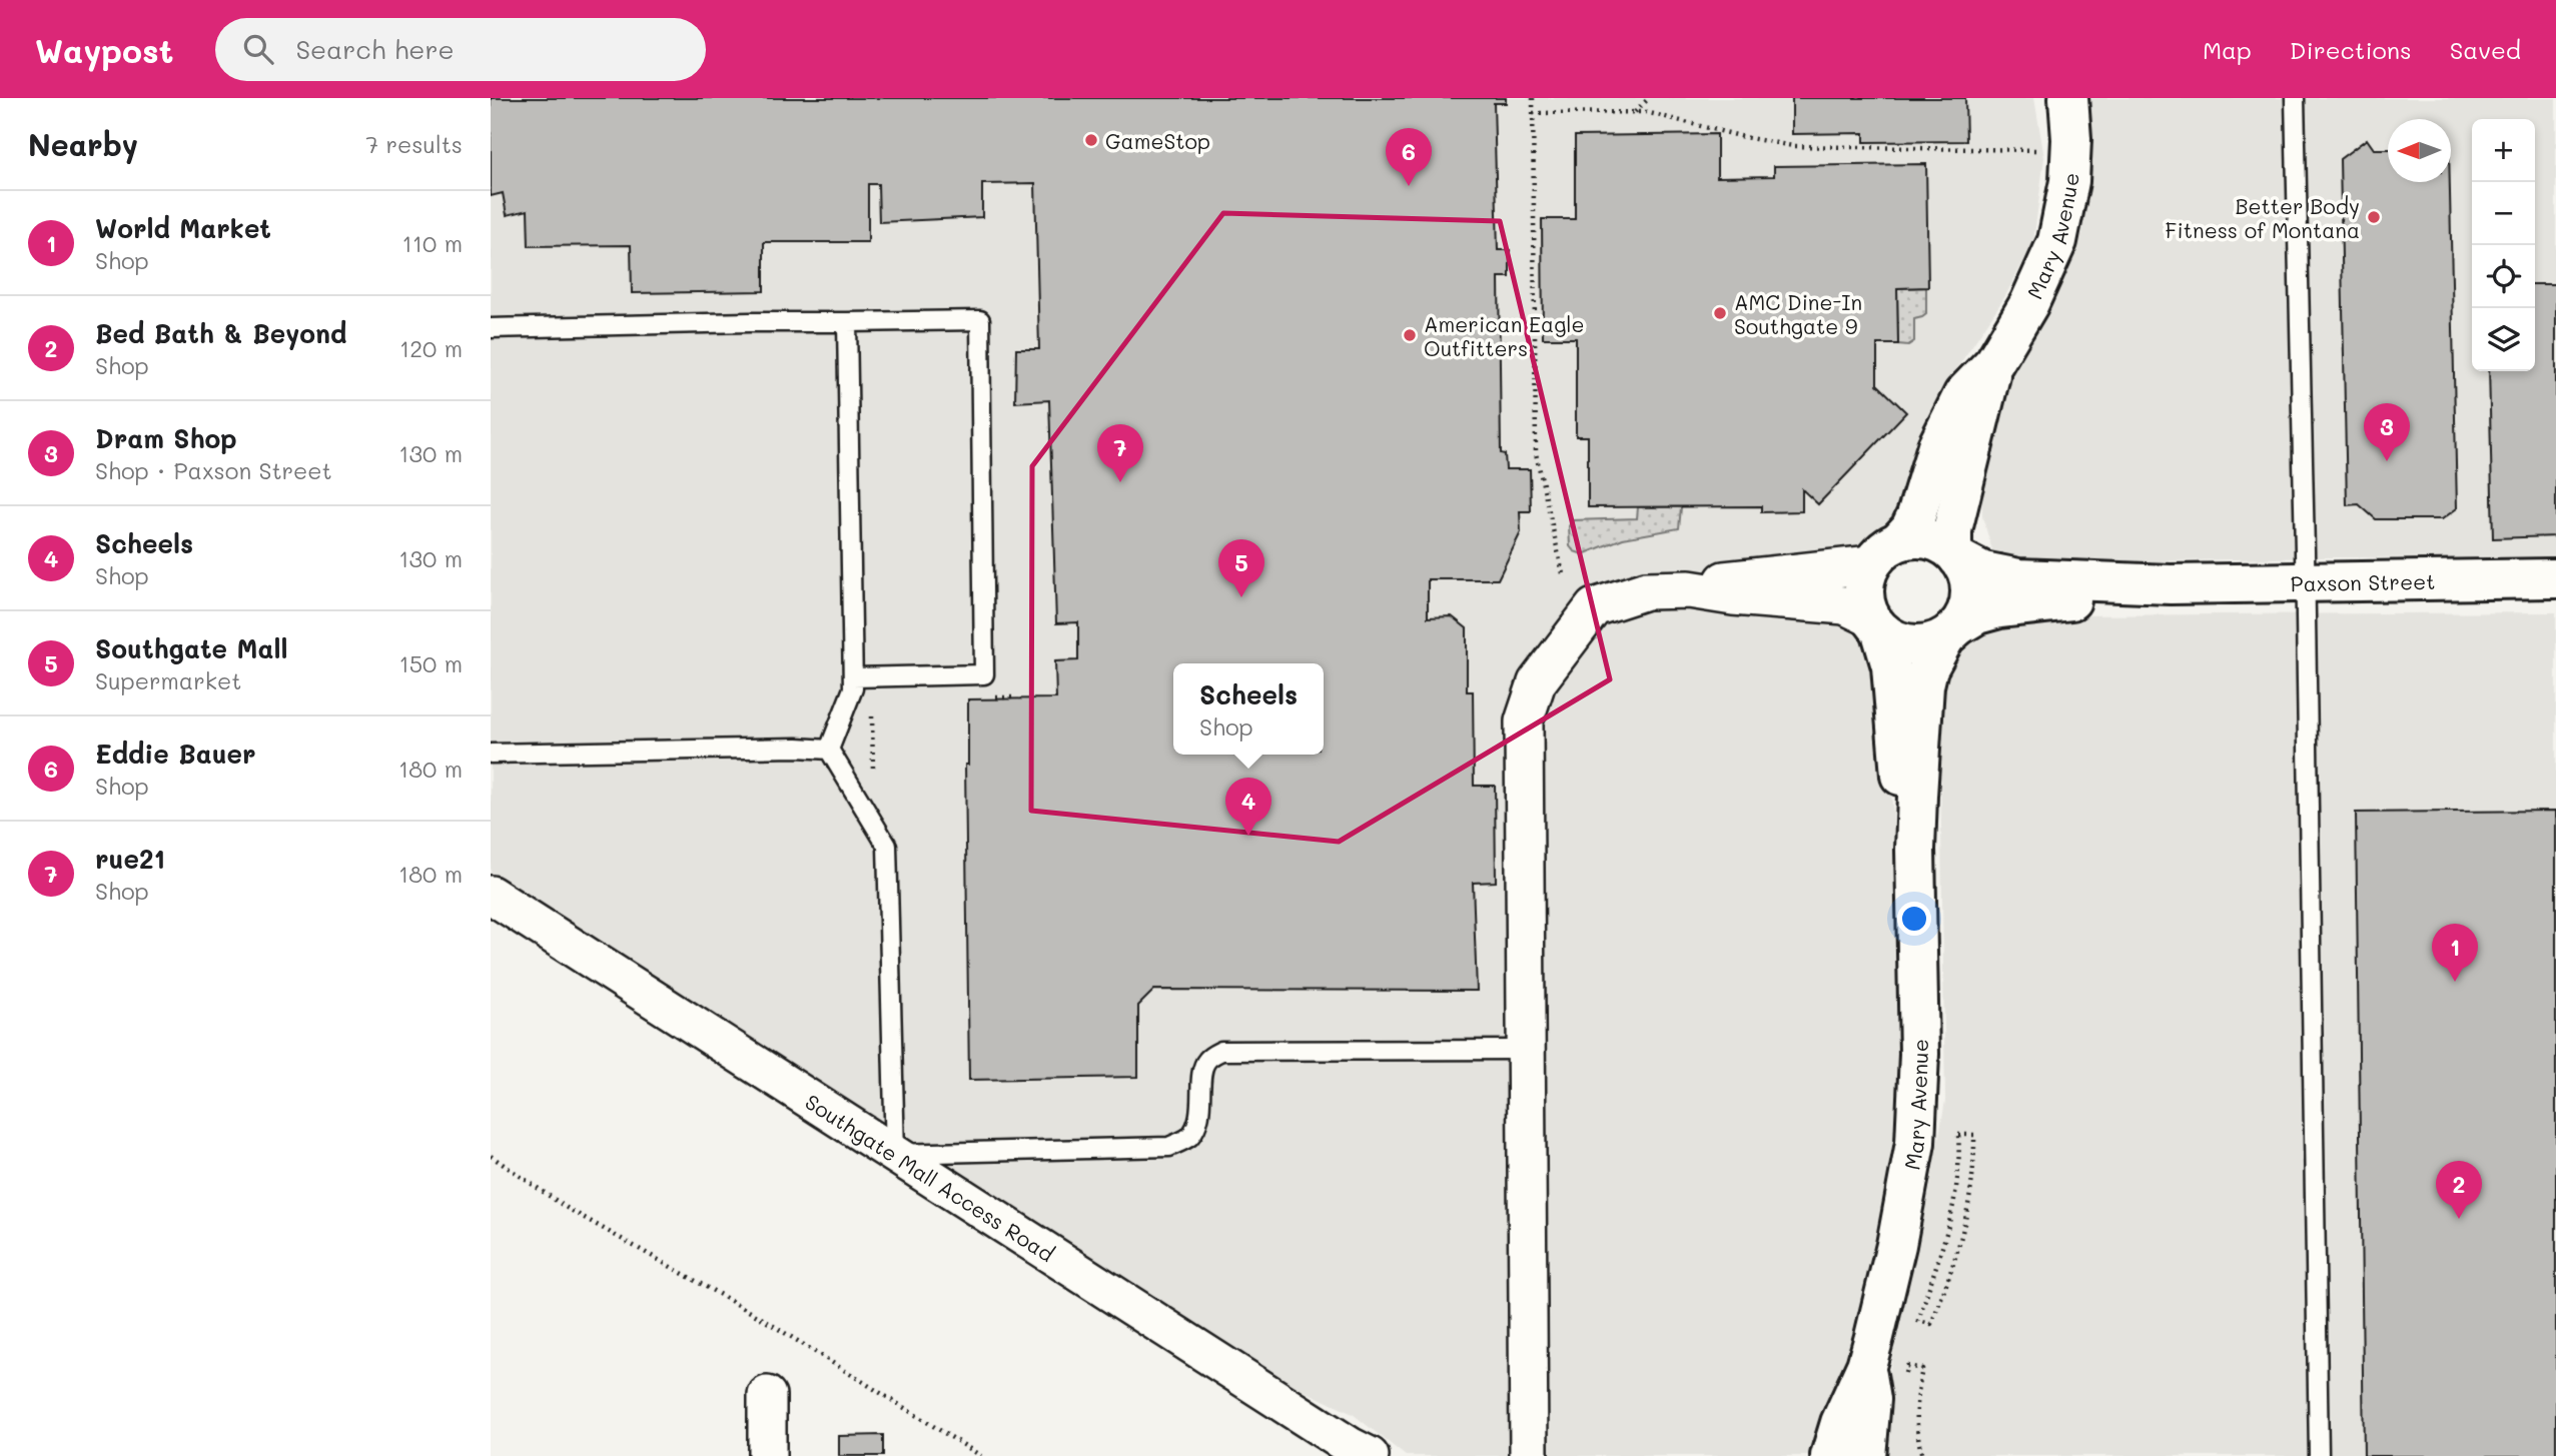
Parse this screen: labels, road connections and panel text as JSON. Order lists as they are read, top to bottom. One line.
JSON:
{"streets":{"street":["Mary Avenue","Paxson Street","Southgate Mall Access Road"]},"crossings":[["Mary Avenue","Paxson Street"]],"places":["GameStop","Better Body Fitness of Montana","AMC Dine-In Southgate 9","American Eagle Outfitters"],"north":"left","page":{"header":"Waypost","search":"Search here","nav":["Map","Directions","Saved"],"heading":["Nearby","7 results"],"map_buttons":["+","−"],"pins":["6","3","7","5","4","1","2"],"list":[{"mark":"1","name":"World Market","note":"Shop","value":"110 m"},{"mark":"2","name":"Bed Bath & Beyond","note":"Shop","value":"120 m"},{"mark":"3","name":"Dram Shop","note":"Shop · Paxson Street","value":"130 m"},{"mark":"4","name":"Scheels","note":"Shop","value":"130 m"},{"mark":"5","name":"Southgate Mall","note":"Supermarket","value":"150 m"},{"mark":"6","name":"Eddie Bauer","note":"Shop","value":"180 m"},{"mark":"7","name":"rue21","note":"Shop","value":"180 m"}],"popup":["Scheels","Shop"]}}
